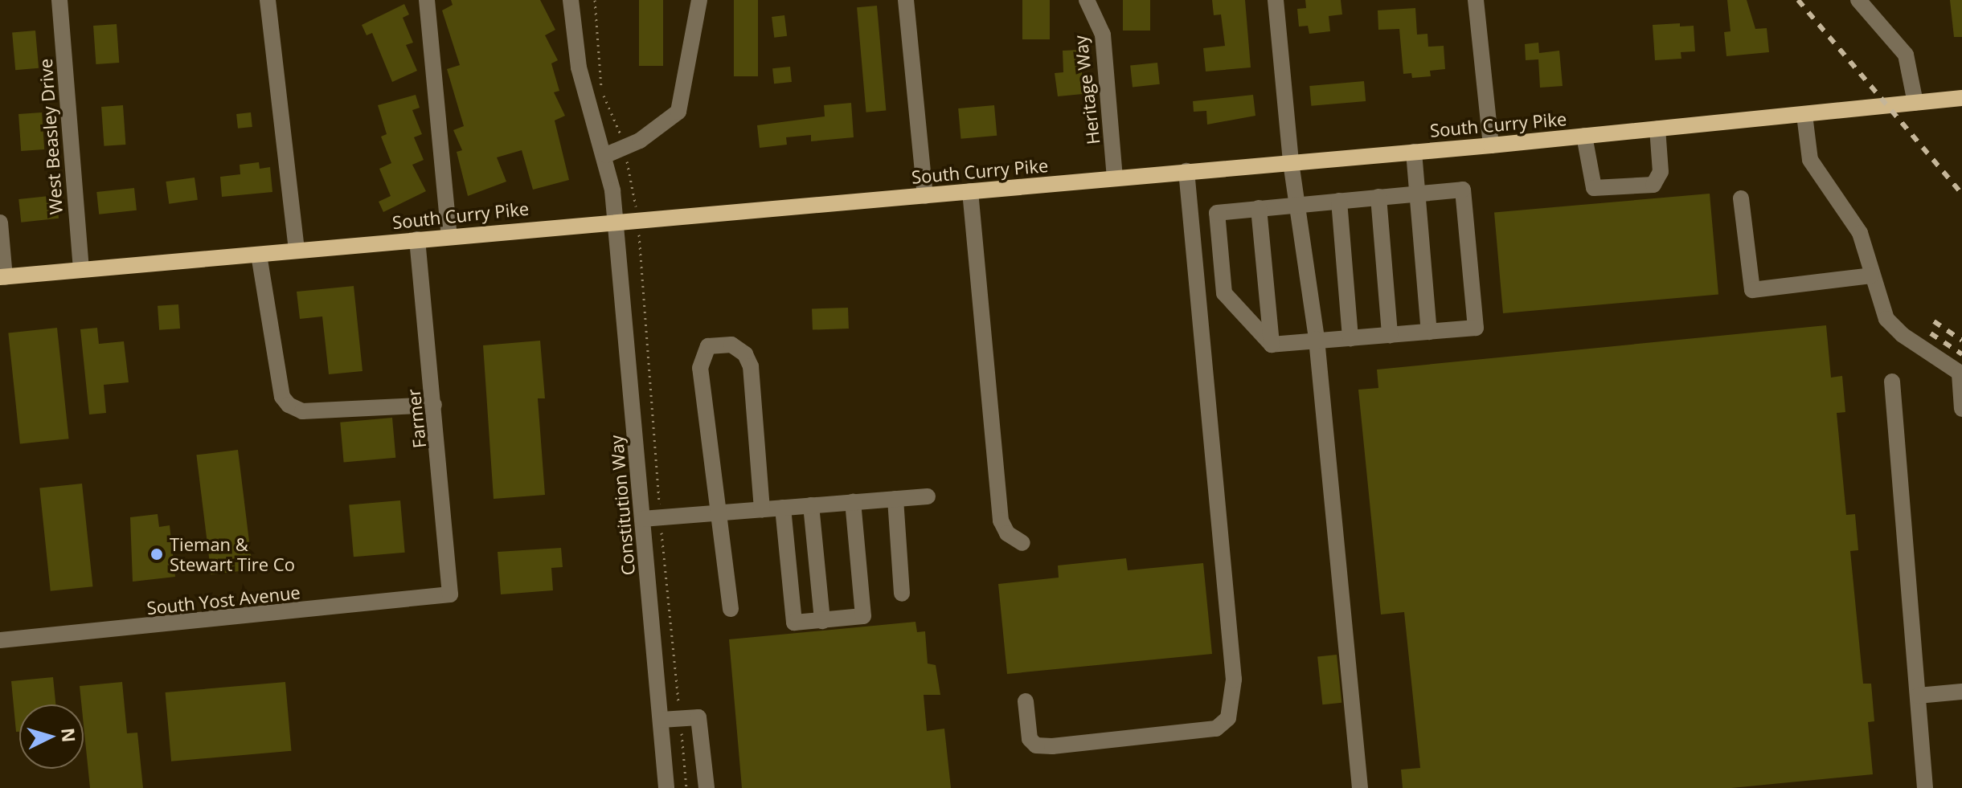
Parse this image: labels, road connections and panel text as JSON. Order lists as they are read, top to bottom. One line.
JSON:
{"streets":{"main road":["South Curry Pike"],"street":["Heritage Way","West Beasley Drive","Farmer","Constitution Way","South Yost Avenue"]},"crossings":[["Heritage Way","South Curry Pike"],["South Curry Pike","West Beasley Drive"],["South Curry Pike","Farmer"],["South Curry Pike","Constitution Way"],["Farmer","South Yost Avenue"]],"places":["Tieman & Stewart Tire Co"],"north":"right"}
